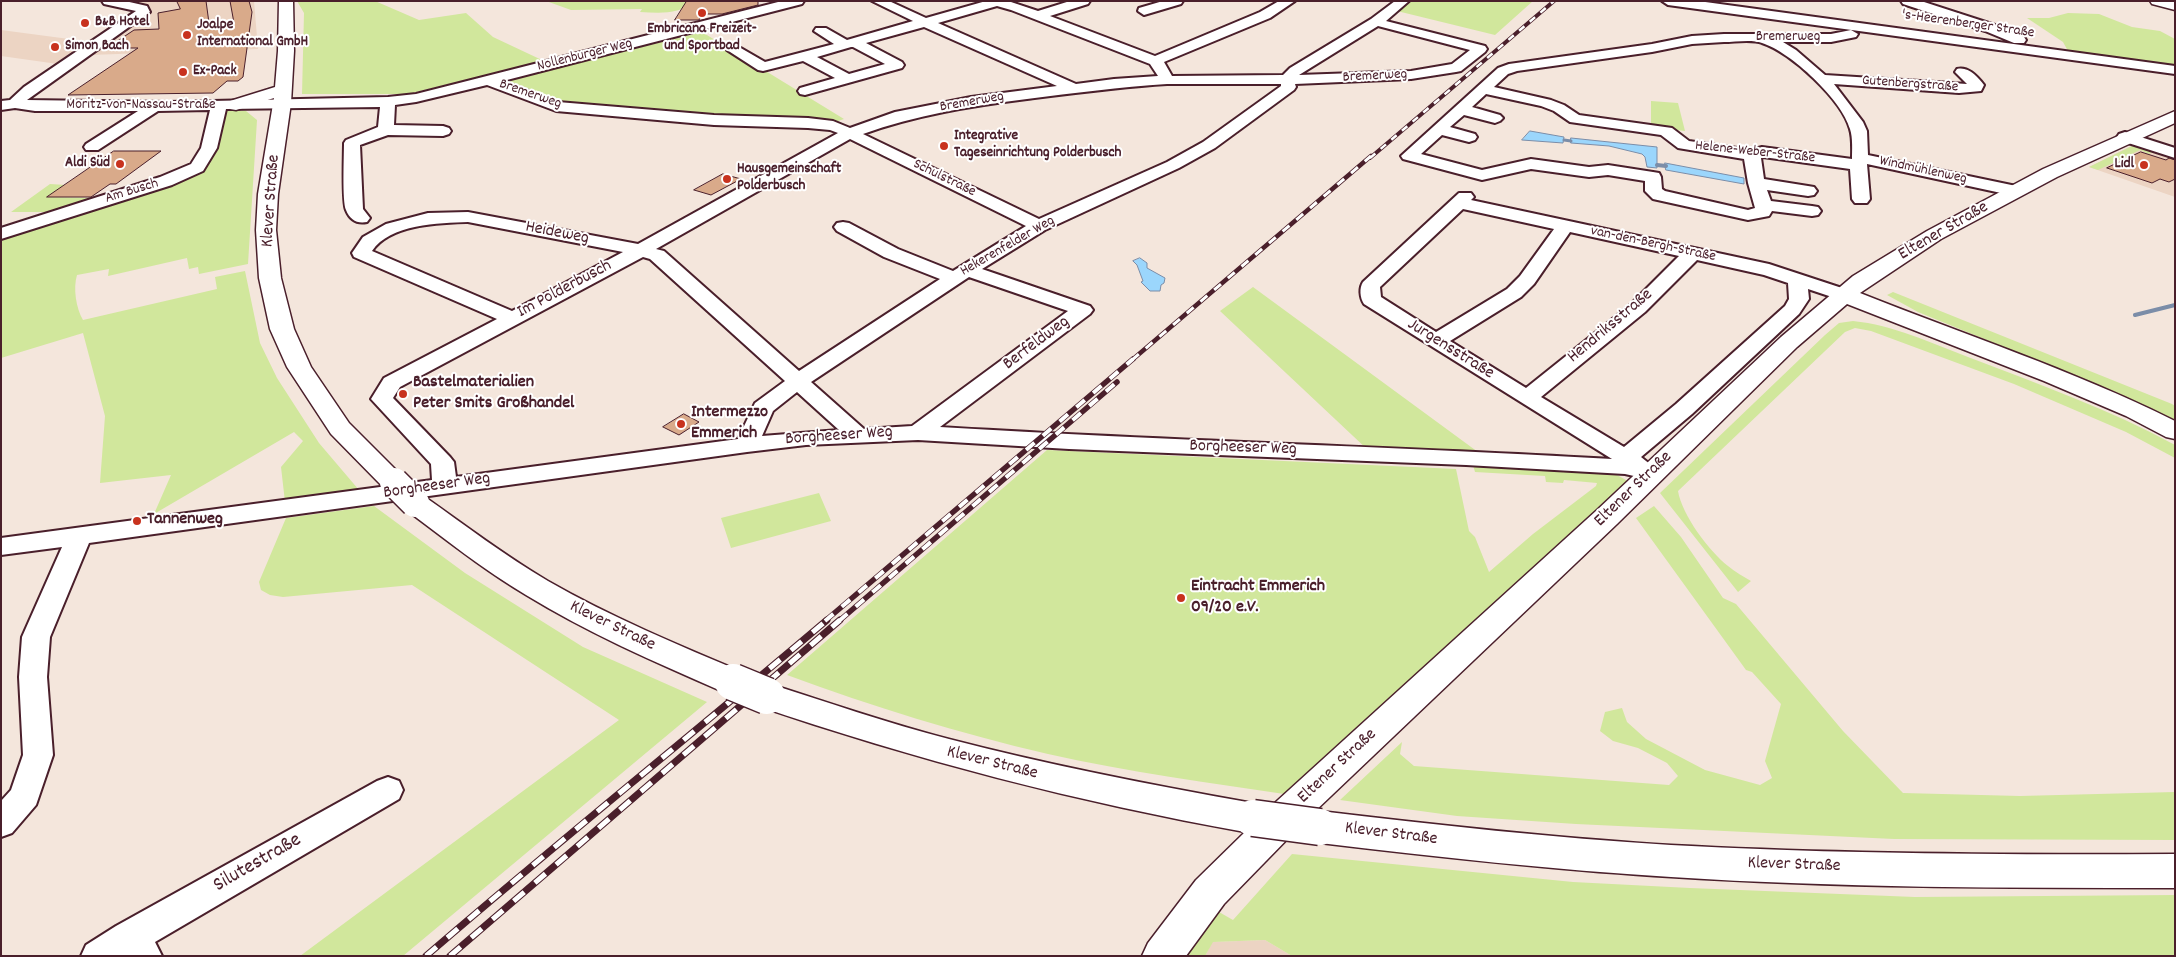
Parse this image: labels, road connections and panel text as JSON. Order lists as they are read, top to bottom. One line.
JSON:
{"streets":{"main road":["Klever Straße","Eltener Straße"],"street":["'s-Heerenberger Straße","Bremerweg","Nollenburger Weg","Gutenbergstraße","Moritz-von-Nassau-Straße","Helene-Weber-Straße","Windmühlenweg","Schulstraße","Am Busch","Heideweg","van-den-Bergh-Straße","Hekerenfelder Weg","Im Polderbusch","Hendriksstraße","Berfeldweg","Jurgensstraße","Borgheeser Weg","Silutestraße"]},"crossings":[["'s-Heerenberger Straße","Windmühlenweg"],["Bremerweg","Nollenburger Weg"],["Bremerweg","Helene-Weber-Straße"],["Bremerweg","Windmühlenweg"],["Bremerweg","Schulstraße"],["Bremerweg","Hekerenfelder Weg"],["Bremerweg","Im Polderbusch"],["Nollenburger Weg","Klever Straße"],["Gutenbergstraße","Windmühlenweg"],["Moritz-von-Nassau-Straße","Am Busch"],["Helene-Weber-Straße","Windmühlenweg"],["Windmühlenweg","Eltener Straße"],["Schulstraße","Hekerenfelder Weg"],["Schulstraße","Im Polderbusch"],["Eltener Straße","van-den-Bergh-Straße"],["Eltener Straße","Jurgensstraße"],["Eltener Straße","Borgheeser Weg"],["Heideweg","Hekerenfelder Weg"],["Heideweg","Im Polderbusch"],["Heideweg","Borgheeser Weg"],["van-den-Bergh-Straße","Hendriksstraße"],["van-den-Bergh-Straße","Jurgensstraße"],["Hekerenfelder Weg","Berfeldweg"],["Hekerenfelder Weg","Borgheeser Weg"],["Im Polderbusch","Borgheeser Weg"],["Hendriksstraße","Jurgensstraße"],["Berfeldweg","Borgheeser Weg"],["Jurgensstraße","Borgheeser Weg"]],"places":["Embricana Freizeit- und Sportbad","B&B Hotel","Joalpe International GmbH","Simon Bach","Ex-Pack","Integrative Tageseinrichtung Polderbusch","Aldi Süd","Lidl","Hausgemeinschaft Polderbusch","Bastelmaterialien Peter Smits Großhandel","Intermezzo Emmerich","Tannenweg","Eintracht Emmerich 09/20 e.V."]}
